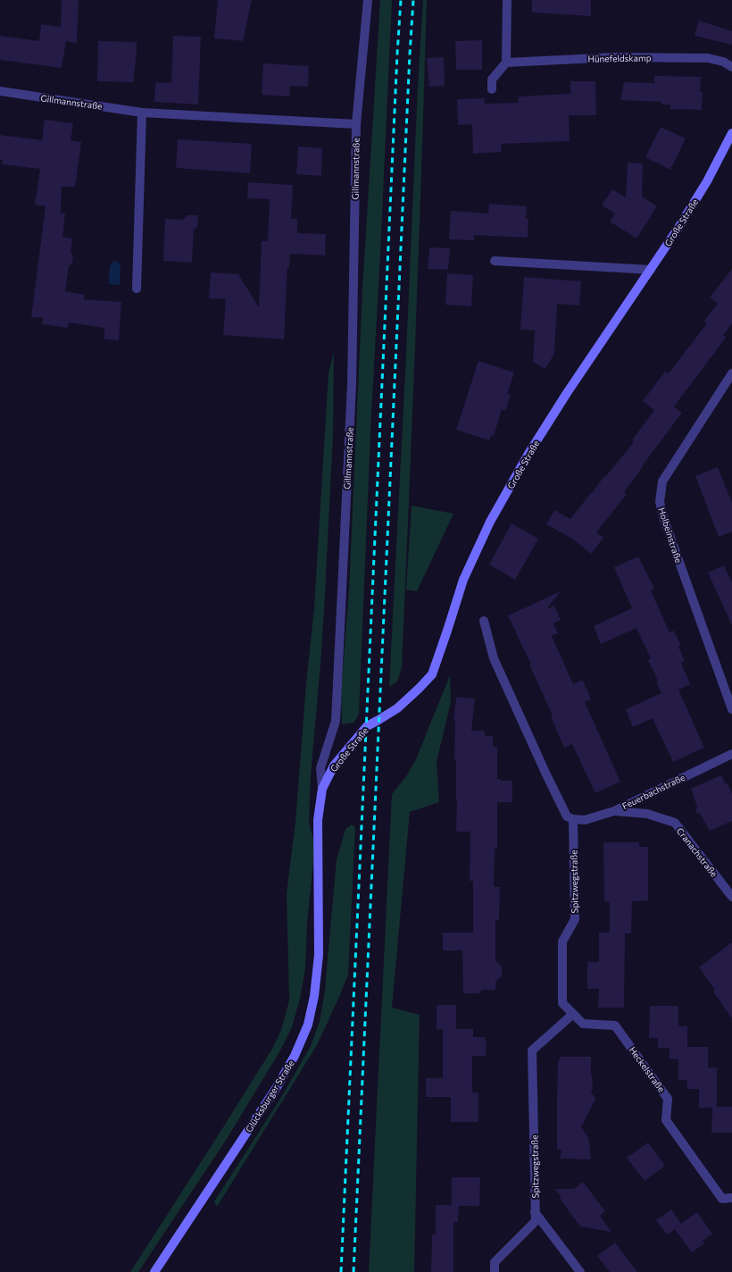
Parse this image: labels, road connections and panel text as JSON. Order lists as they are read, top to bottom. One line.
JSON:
{"streets":{"main road":["Große Straße","Glücksburger Straße"],"street":["Hünefeldskamp","Gillmannstraße","Holbeinstraße","Feuerbachstraße","Cranachstraße","Spitzwegstraße","Heckelstraße"]},"crossings":[["Gillmannstraße","Große Straße"],["Gillmannstraße","Glücksburger Straße"],["Große Straße","Glücksburger Straße"],["Feuerbachstraße","Cranachstraße"],["Feuerbachstraße","Spitzwegstraße"],["Spitzwegstraße","Heckelstraße"]]}
